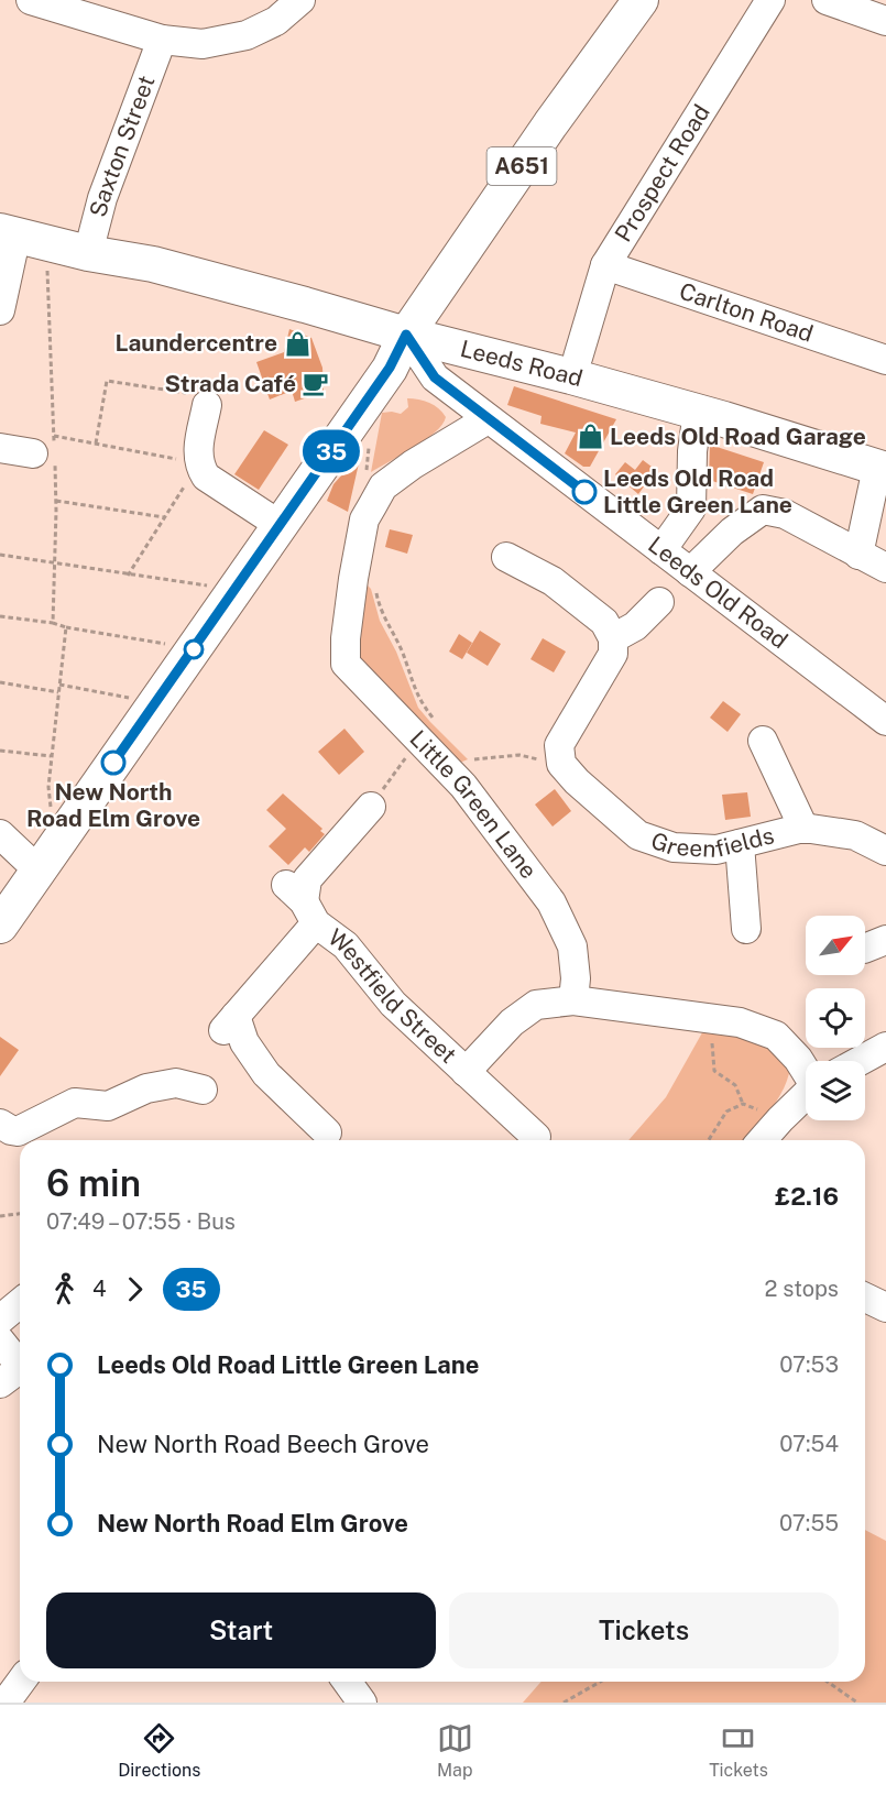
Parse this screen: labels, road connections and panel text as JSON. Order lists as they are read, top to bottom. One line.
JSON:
{"streets":{"main road":["A651","Leeds Road"],"street":["Saxton Street","Prospect Road","Carlton Road","Leeds Old Road","Little Green Lane","Greenfields","Westfield Street"]},"crossings":[["Saxton Street","Leeds Road"],["A651","Leeds Road"],["A651","Leeds Old Road"],["Prospect Road","Carlton Road"],["Leeds Road","Leeds Old Road"],["Leeds Old Road","Little Green Lane"],["Little Green Lane","Westfield Street"]],"places":{"shop":["Laundercentre","Leeds Old Road Garage"],"cafe":["Strada Café"],"other":["Leeds Old Road Little Green Lane","New North Road Elm Grove"]},"lines":["bus line 35"],"north":"top right","page":{"on_map":"35","heading":["6 min","07:49 – 07:55 · Bus","£2.16"],"legs":["4","35","2 stops"],"list":[{"name":"Leeds Old Road Little Green Lane","value":"07:53"},{"name":"New North Road Beech Grove","value":"07:54"},{"name":"New North Road Elm Grove","value":"07:55"}],"buttons":["Start","Tickets"],"tabs":["Directions","Map","Tickets"]}}
